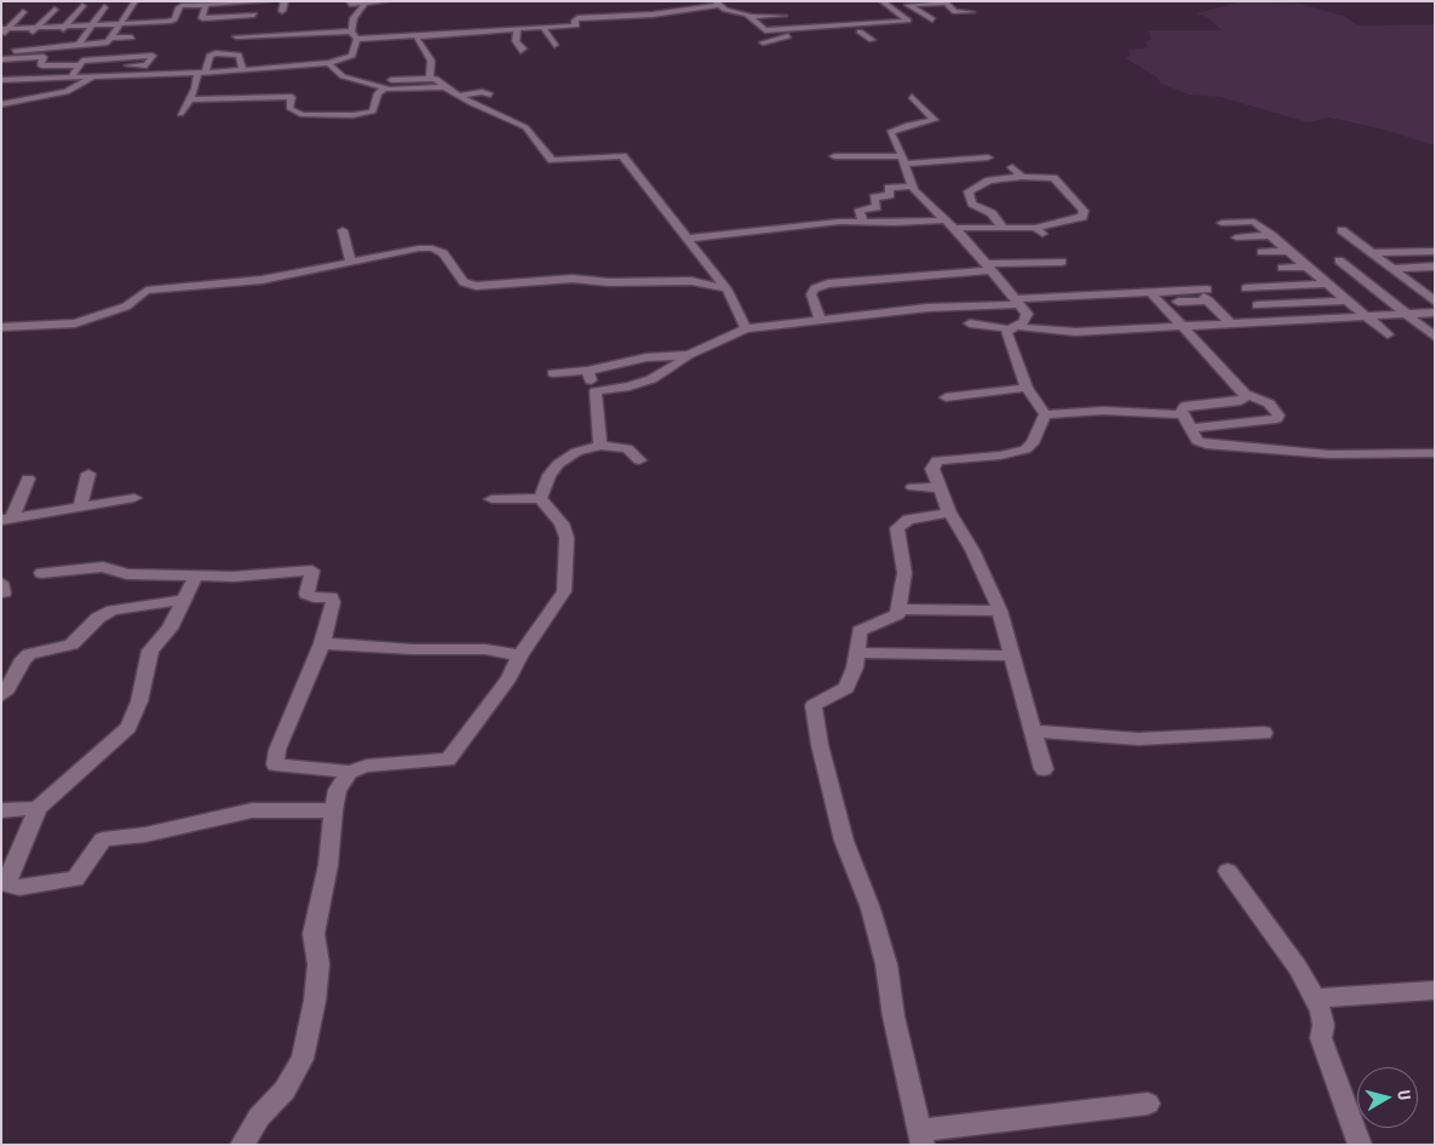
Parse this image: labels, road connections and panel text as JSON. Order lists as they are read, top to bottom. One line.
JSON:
{"north":"right"}
